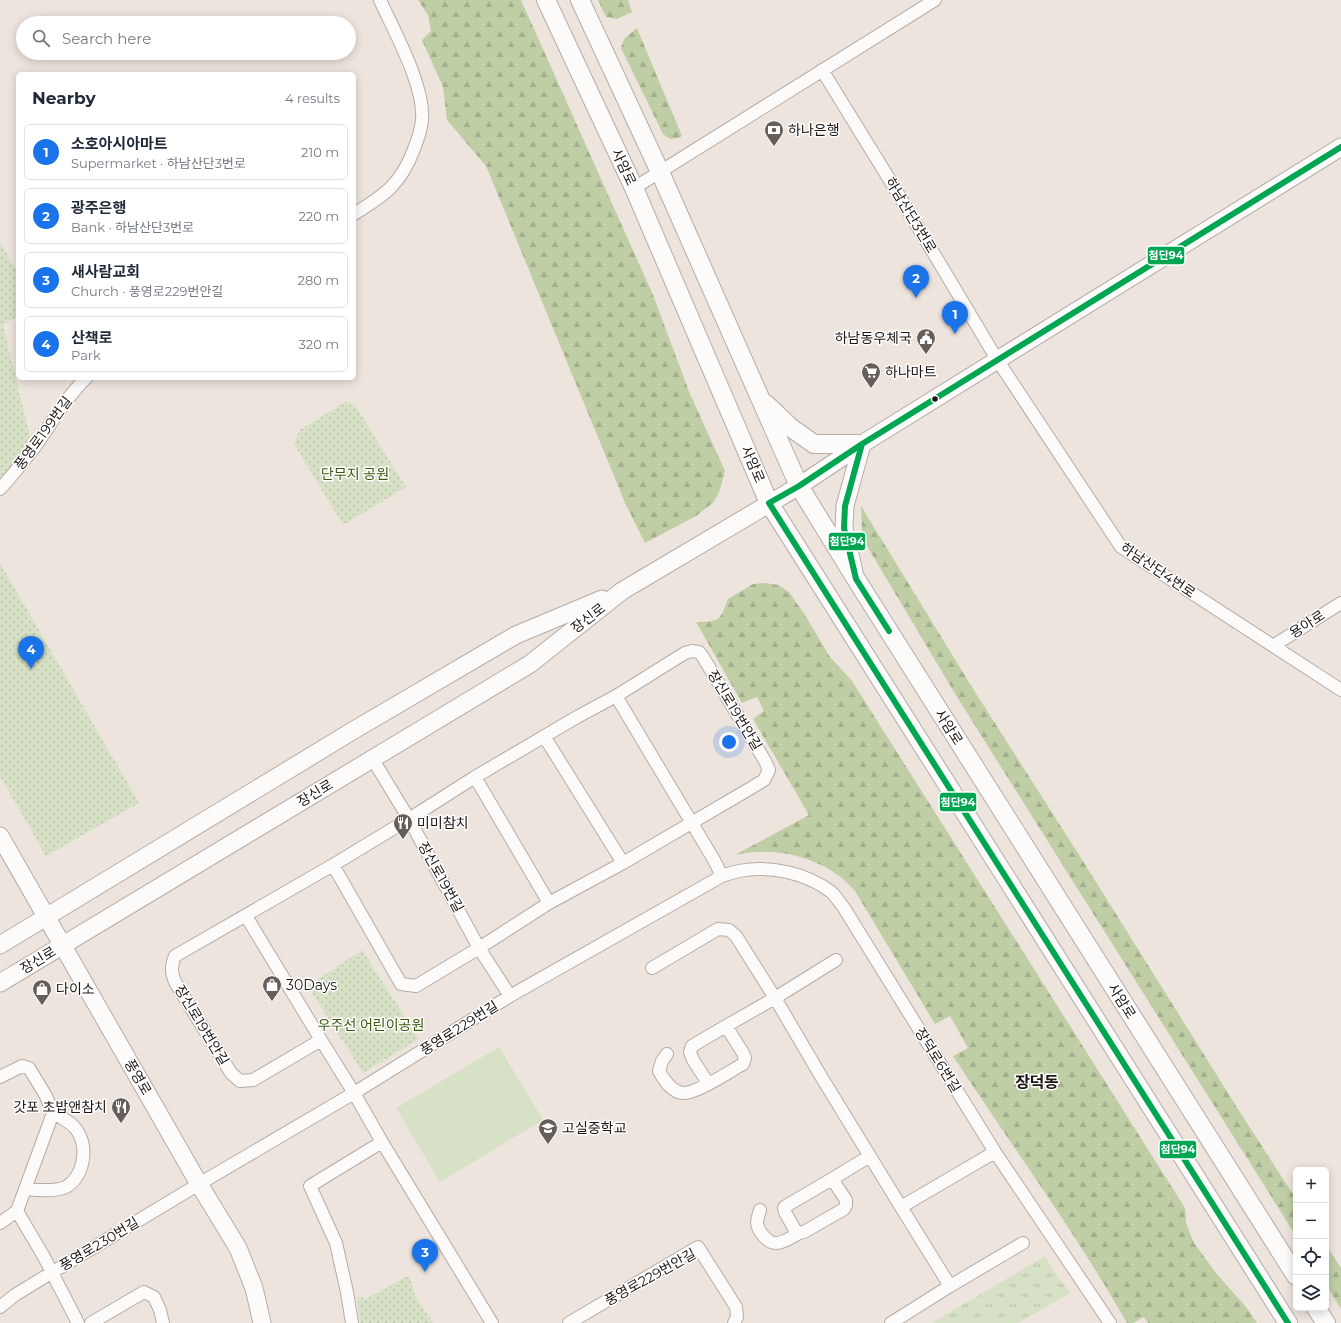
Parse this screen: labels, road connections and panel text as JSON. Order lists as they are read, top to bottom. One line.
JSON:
{"streets":{"main road":["사암로","장신로","풍영로"],"street":["하남산단3번로","풍영로199번길","하남산단4번로","용아로","장신로19번안길","장신로19번길","풍영로229번길","장덕로6번길","풍영로230번길","풍영로229번안길"]},"crossings":[["사암로","장신로"],["하남산단3번로","하남산단4번로"],["하남산단4번로","용아로"],["장신로","장신로19번길"],["장신로","풍영로"],["장신로19번안길","장신로19번길"],["장신로19번길","풍영로229번길"],["풍영로229번길","장덕로6번길"],["풍영로229번길","풍영로"],["풍영로229번길","풍영로230번길"],["풍영로","풍영로230번길"]],"districts":["장덕동"],"parks":["단무지 공원","우주선 어린이공원"],"places":{"bank":["하나은행"],"public building":["하남동우체국"],"supermarket":["하나마트"],"restaurant":["미미참치","갓포 초밥앤참치"],"shop":["30Days","다이소"],"school or university":["고실중학교"]},"lines":["transit line 첨단94"],"page":{"search":"Search here","heading":["Nearby","4 results"],"list":[{"mark":"1","name":"소호아시아마트","note":"Supermarket · 하남산단3번로","value":"210 m"},{"mark":"2","name":"광주은행","note":"Bank · 하남산단3번로","value":"220 m"},{"mark":"3","name":"새사람교회","note":"Church · 풍영로229번안길","value":"280 m"},{"mark":"4","name":"산책로","note":"Park","value":"320 m"}],"pins":["2","1","4","3"],"map_buttons":["+","−"]}}
